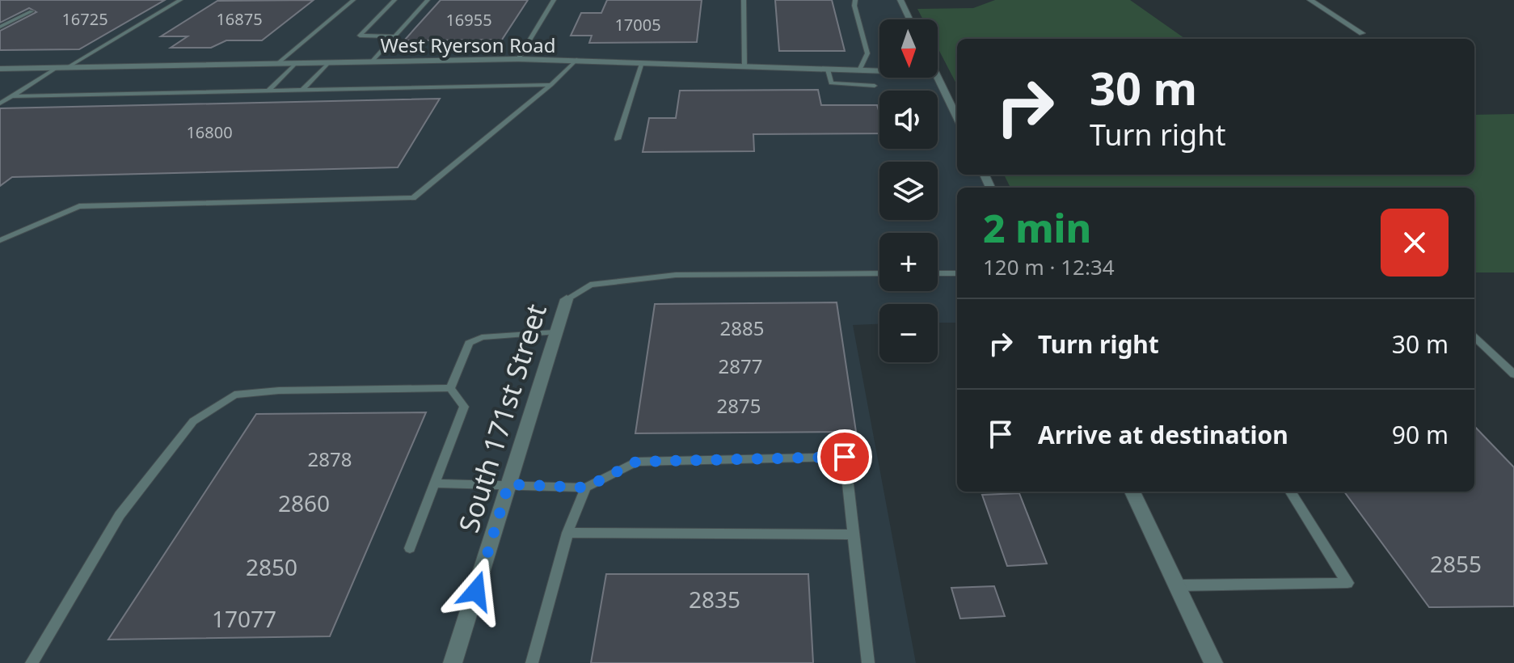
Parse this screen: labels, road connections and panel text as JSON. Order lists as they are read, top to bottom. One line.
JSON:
{"streets":{"street":["West Ryerson Road","South 171st Street"]},"house_numbers":["16725","16875","16955","17005","16800","2885","2877","2875","2878","2860","2855","2850","2835","17077"],"north":"bottom","page":{"map_buttons":["+","−"],"turn":["30 m","Turn right"],"heading":["2 min","120 m · 12:34"],"list":[{"name":"Turn right","value":"30 m"},{"name":"Arrive at destination","value":"90 m"}]}}
